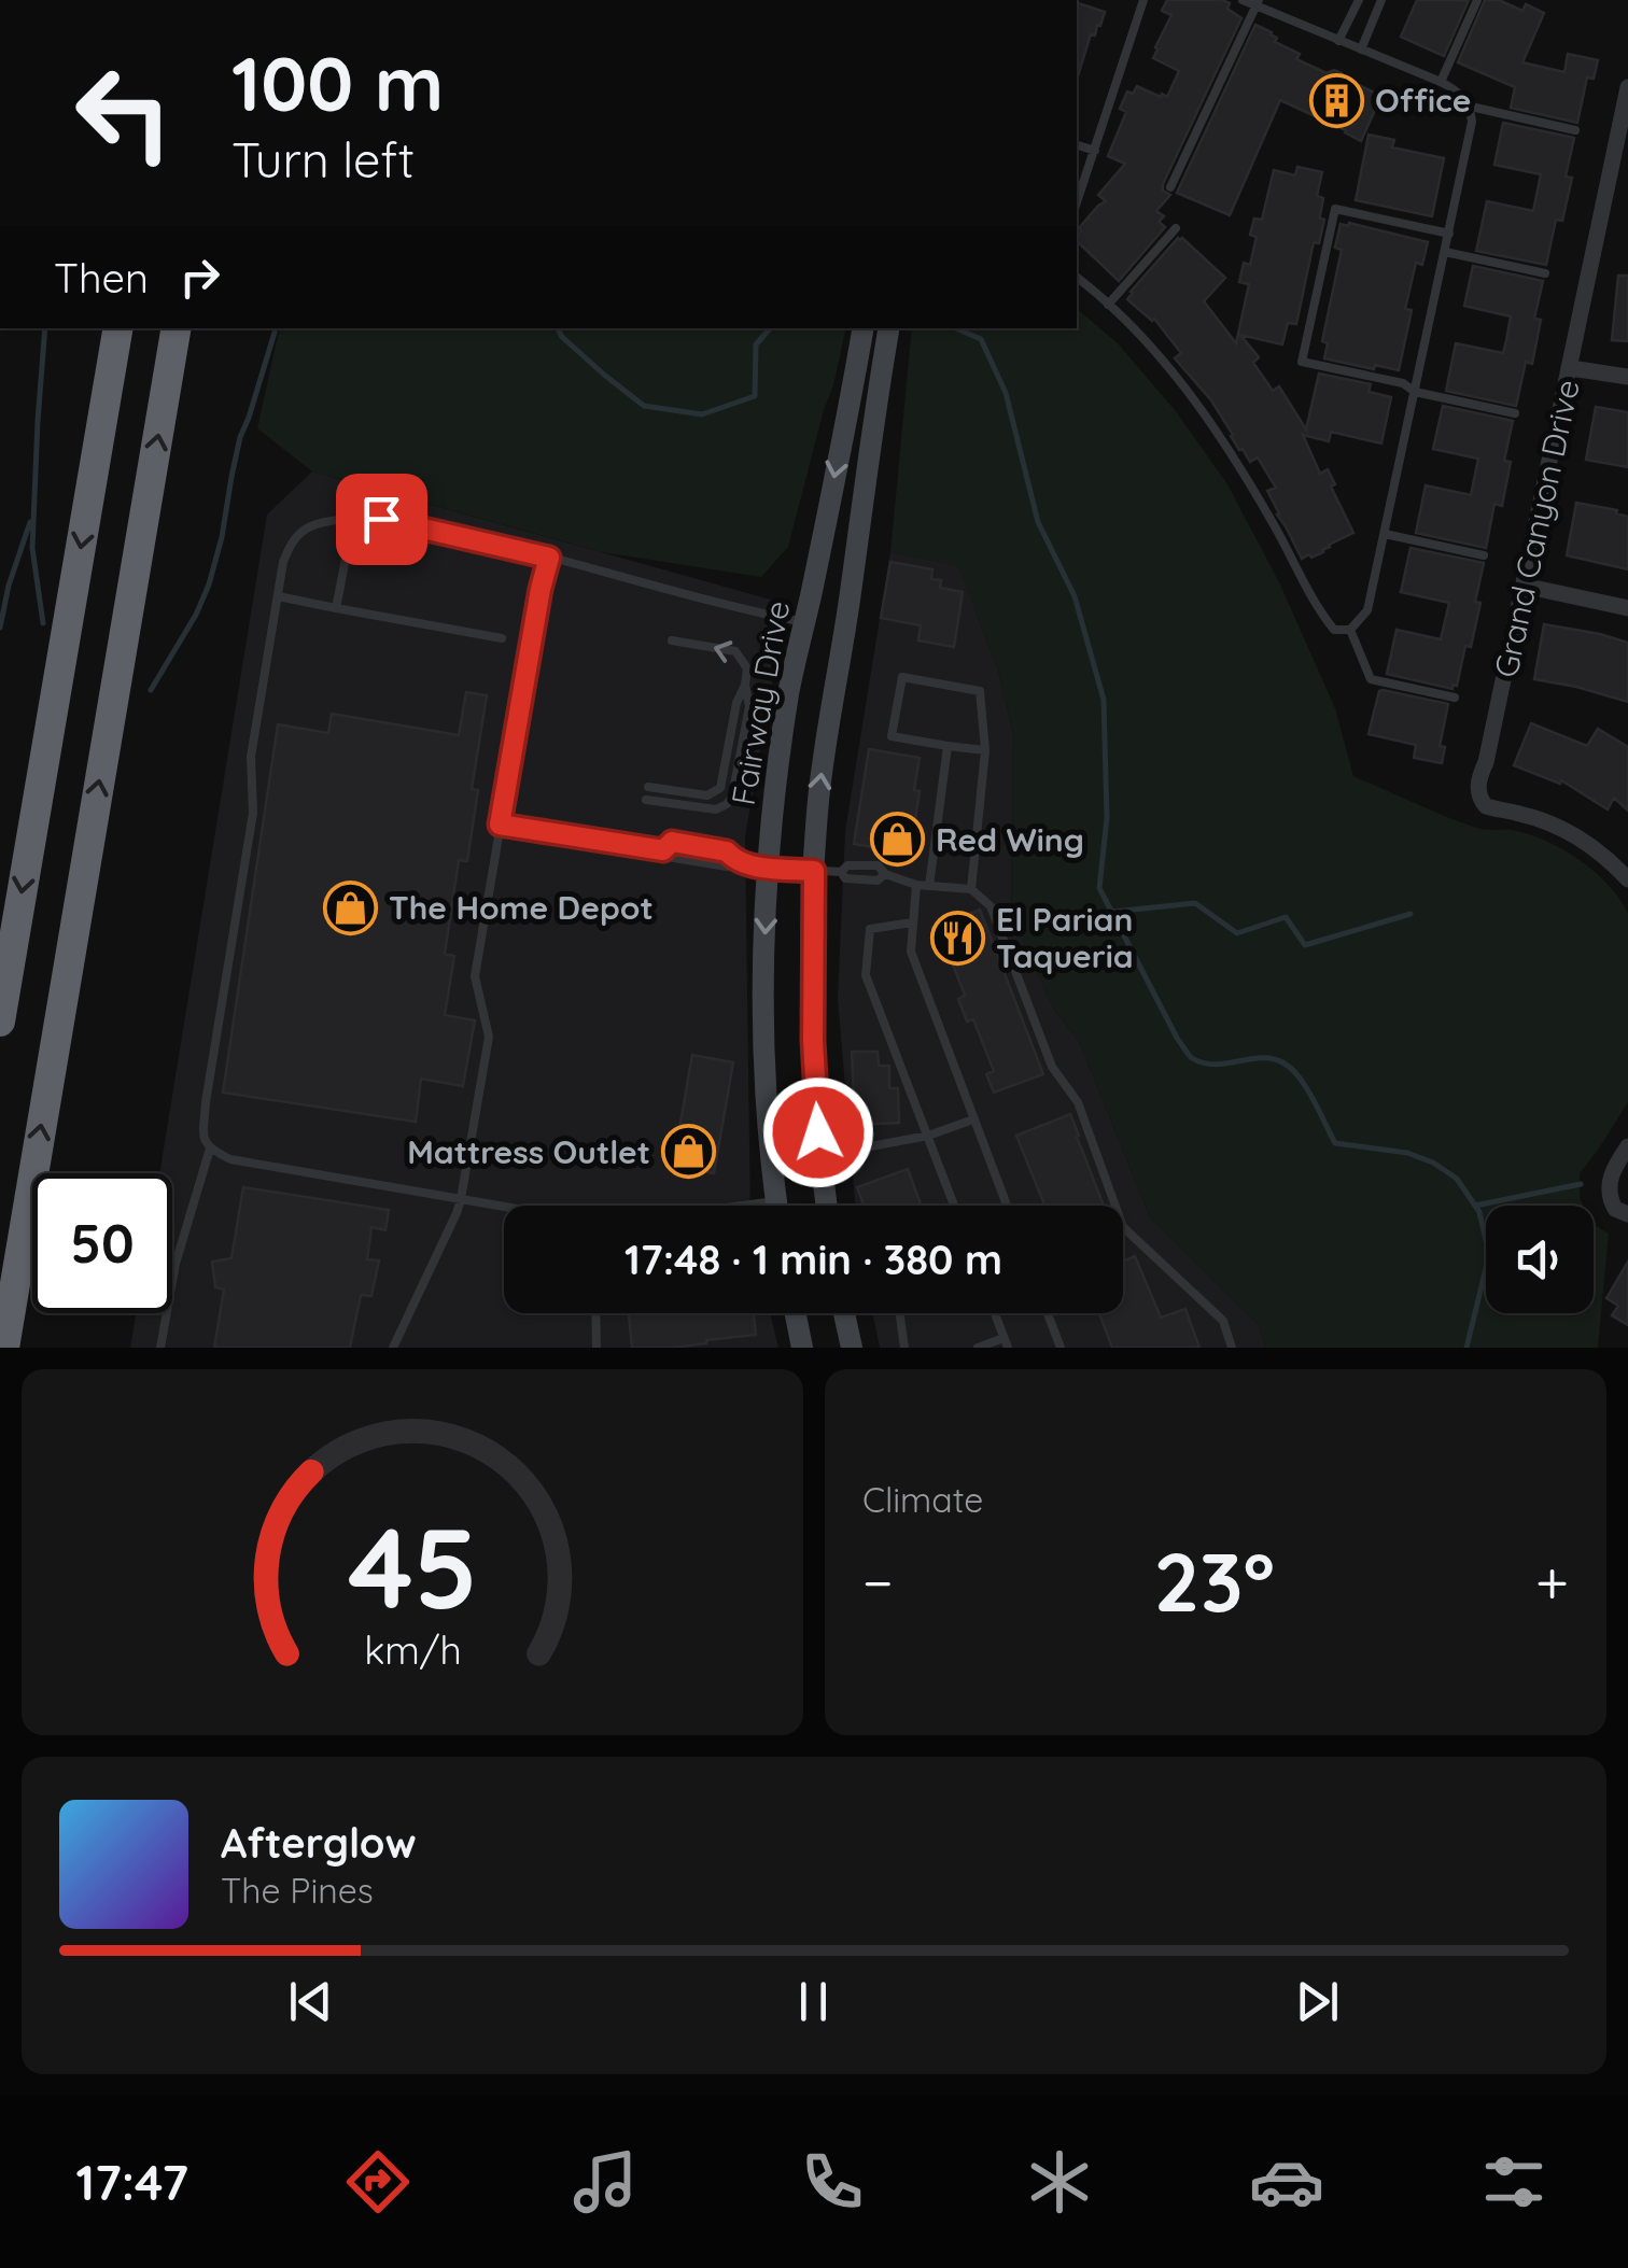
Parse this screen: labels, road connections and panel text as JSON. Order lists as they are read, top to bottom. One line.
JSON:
{"streets":{"main road":["Fairway Drive"],"street":["Grand Canyon Drive"]},"places":{"building":["Office"],"shop":["Red Wing","The Home Depot","Mattress Outlet"],"restaurant":["El Parian Taqueria"]},"page":{"turn":["100 m","Turn left"],"then":"Then","limit":"50","trip":"17:48 · 1 min · 380 m","tile":"Climate","heat":["−","23°","+"],"song":["Afterglow","The Pines"],"tabs":"17:47","gauge":["45","km/h"]}}
